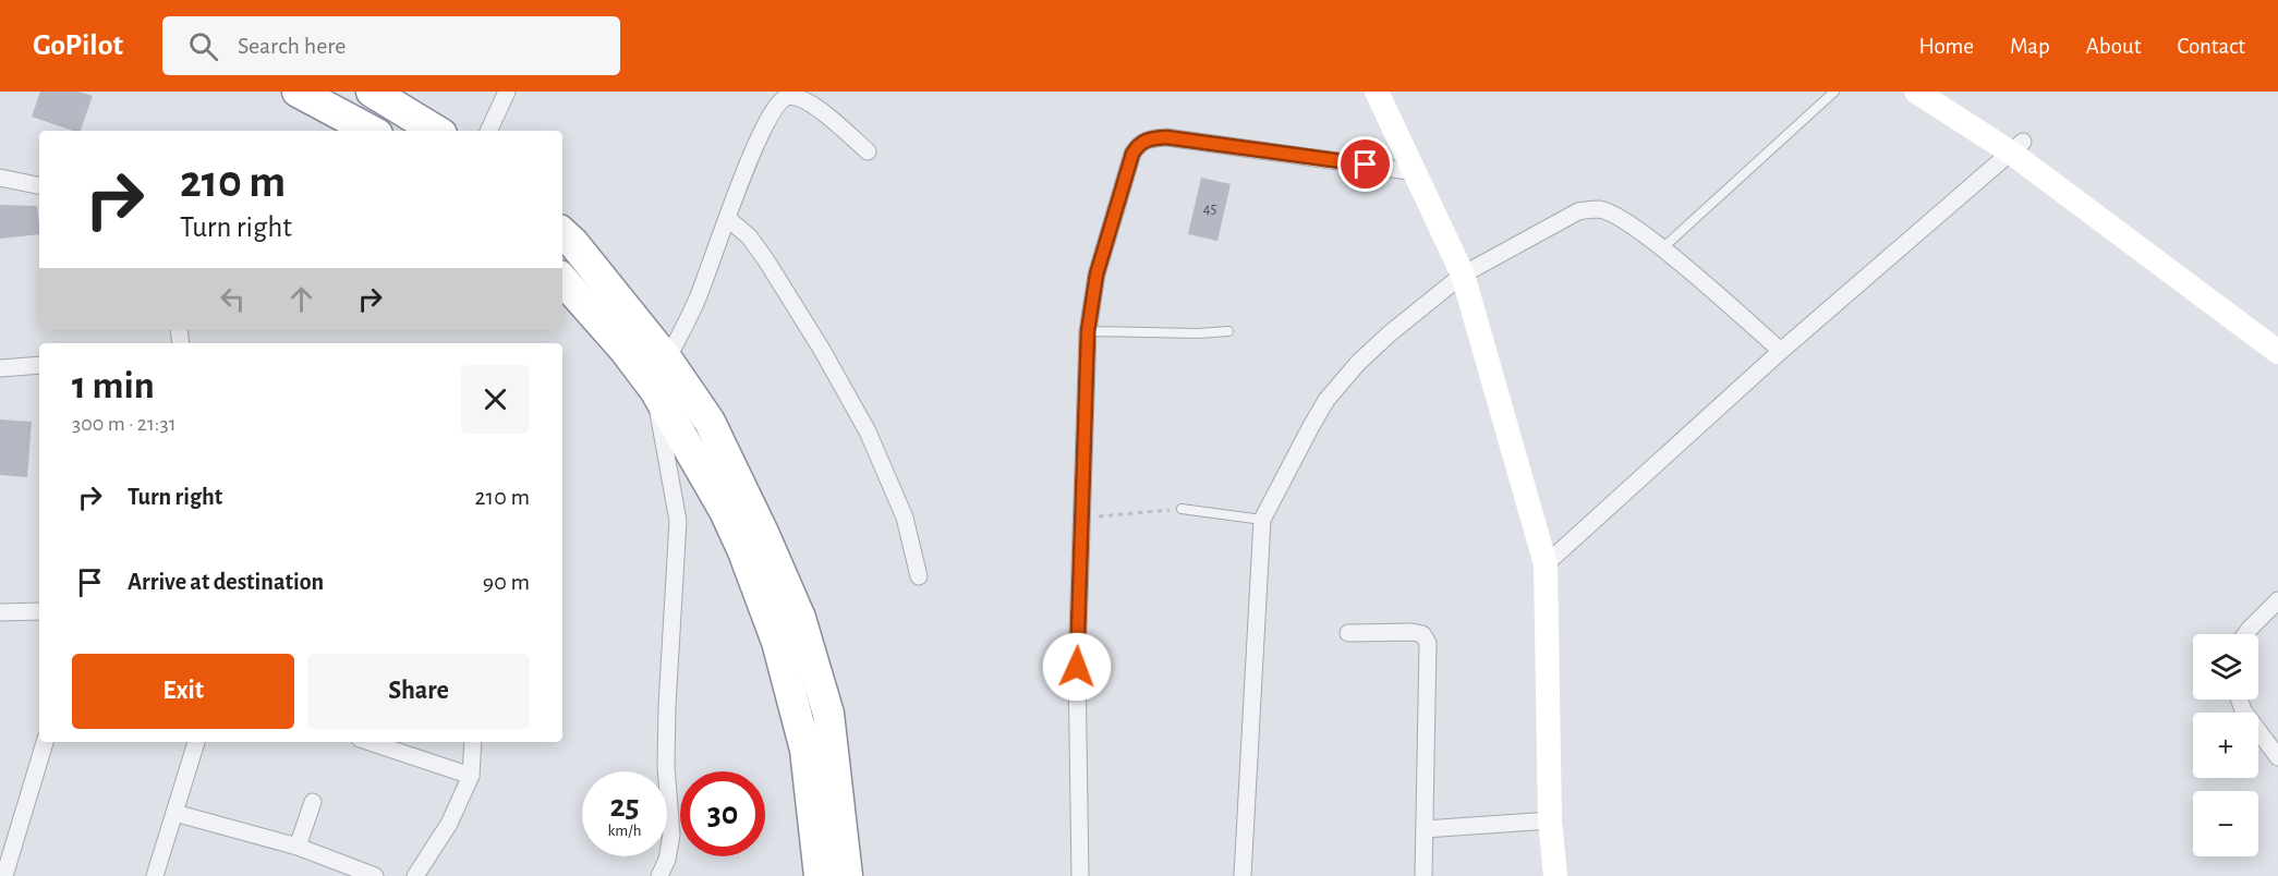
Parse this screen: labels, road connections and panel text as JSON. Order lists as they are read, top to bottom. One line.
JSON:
{"house_numbers":["45"],"page":{"header":"GoPilot","search":"Search here","nav":["Home","Map","About","Contact"],"turn":["210 m","Turn right"],"heading":["1 min","300 m · 21:31"],"list":[{"name":"Turn right","value":"210 m"},{"name":"Arrive at destination","value":"90 m"}],"map_buttons":["+","−"],"buttons":["Exit","Share"],"speed":"25 km/h","limit":"30"}}
